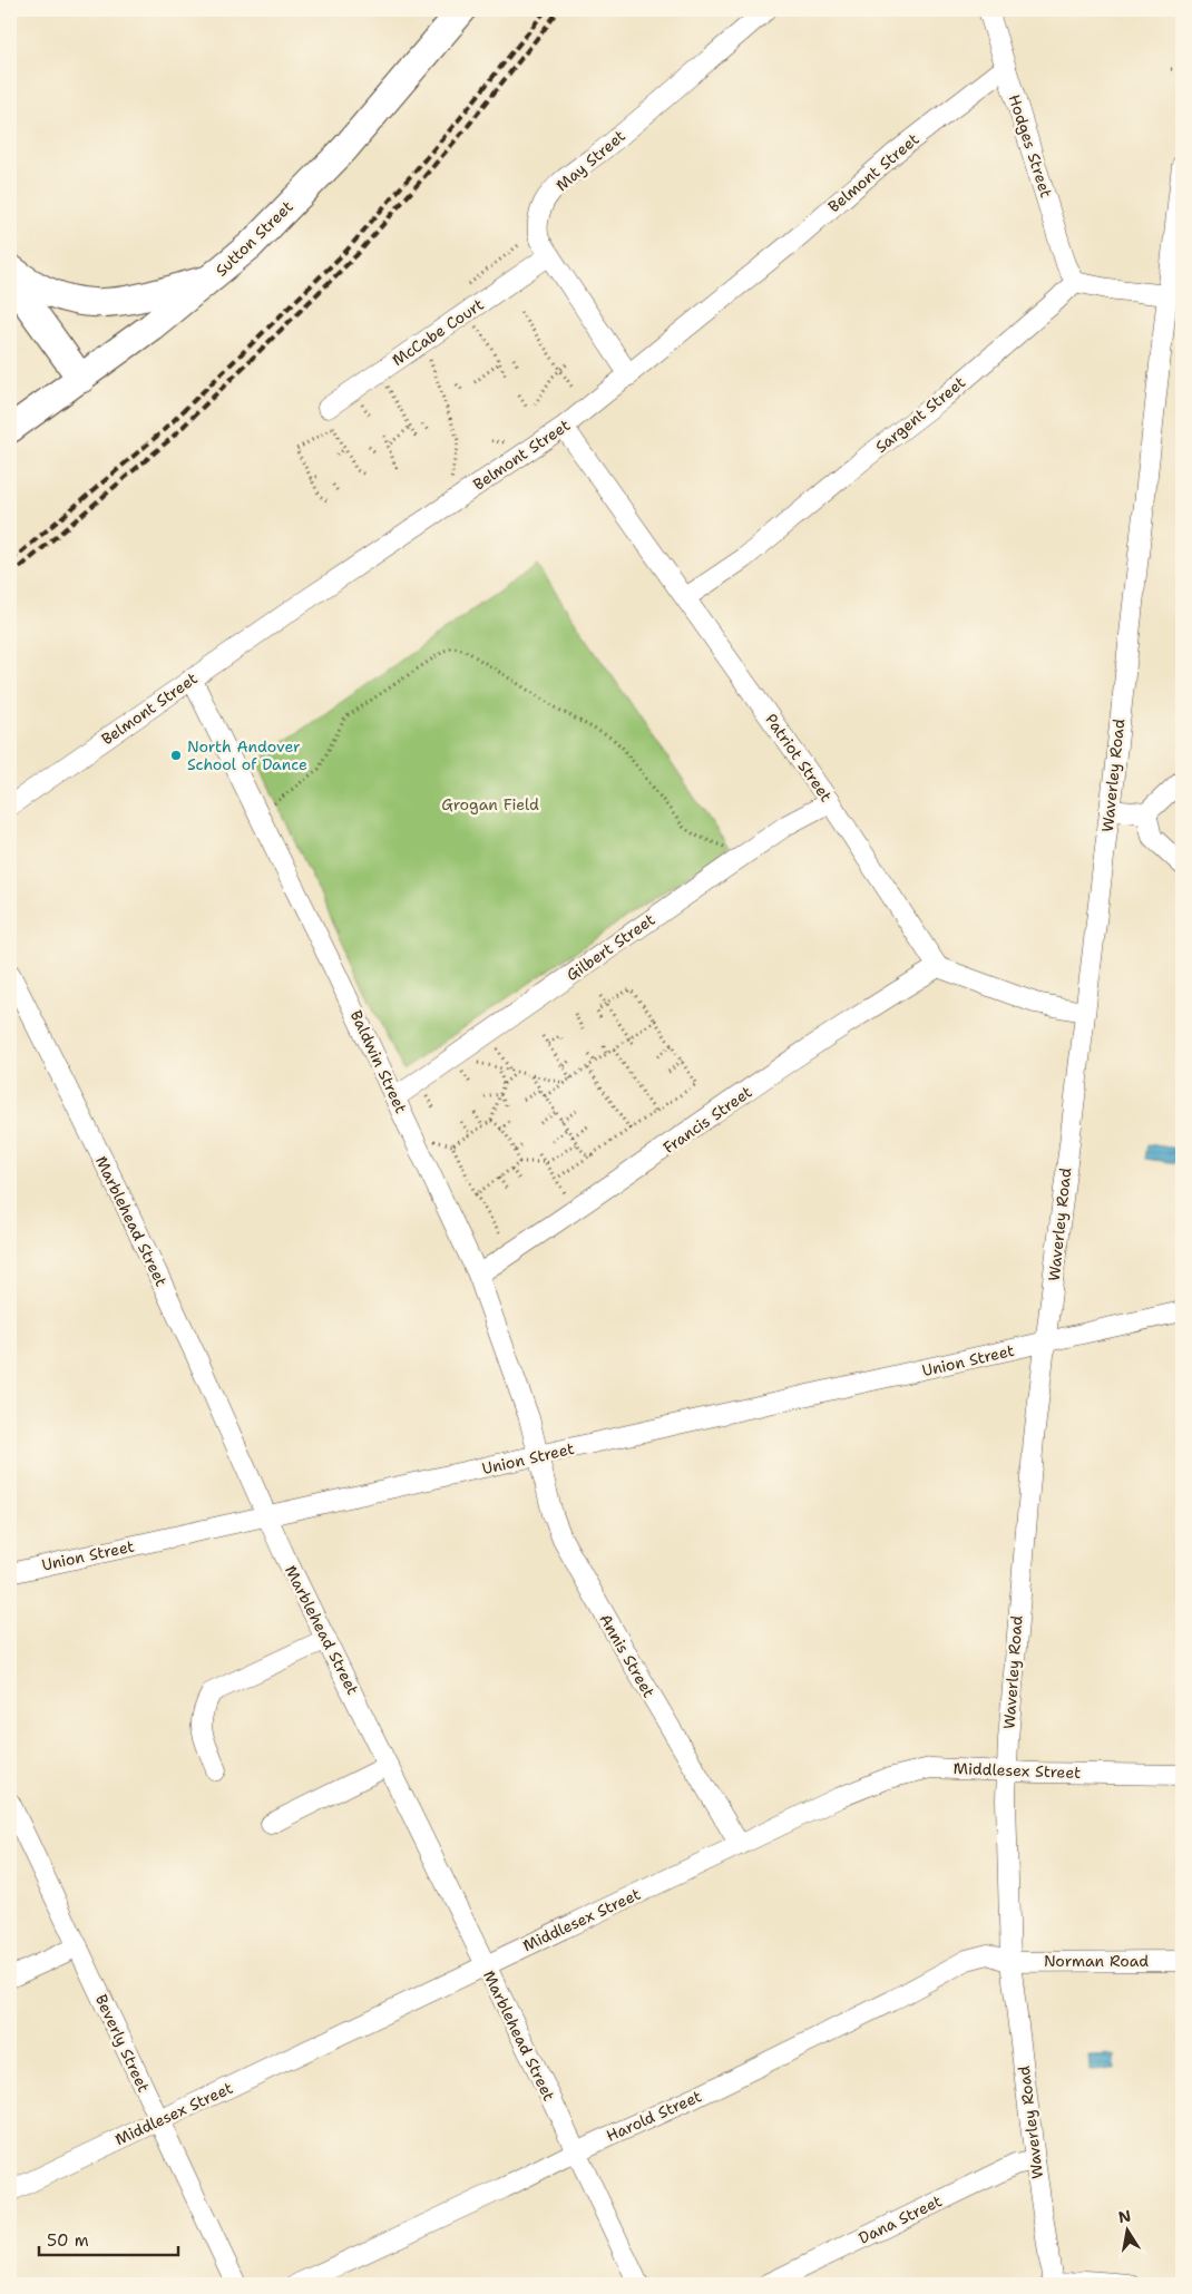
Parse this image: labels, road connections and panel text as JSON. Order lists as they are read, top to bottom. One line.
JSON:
{"streets":{"highway":["Sutton Street"],"street":["Hodges Street","May Street","Belmont Street","McCabe Court","Sargent Street","Patriot Street","Waverley Road","Gilbert Street","Baldwin Street","Francis Street","Marblehead Street","Union Street","Annis Street","Middlesex Street","Norman Road","Beverly Street","Harold Street","Dana Street"]},"crossings":[["Hodges Street","Belmont Street"],["Hodges Street","Sargent Street"],["May Street","Belmont Street"],["May Street","McCabe Court"],["Belmont Street","Patriot Street"],["Belmont Street","Baldwin Street"],["Sargent Street","Patriot Street"],["Patriot Street","Gilbert Street"],["Patriot Street","Francis Street"],["Waverley Road","Union Street"],["Waverley Road","Middlesex Street"],["Waverley Road","Norman Road"],["Waverley Road","Harold Street"],["Waverley Road","Dana Street"],["Gilbert Street","Baldwin Street"],["Baldwin Street","Francis Street"],["Baldwin Street","Union Street"],["Baldwin Street","Annis Street"],["Marblehead Street","Union Street"],["Marblehead Street","Middlesex Street"],["Marblehead Street","Harold Street"],["Union Street","Annis Street"],["Annis Street","Middlesex Street"],["Middlesex Street","Beverly Street"],["Norman Road","Harold Street"]],"parks":["Grogan Field"],"places":["North Andover School of Dance"],"scale_bar":"50 m","north":"top"}
